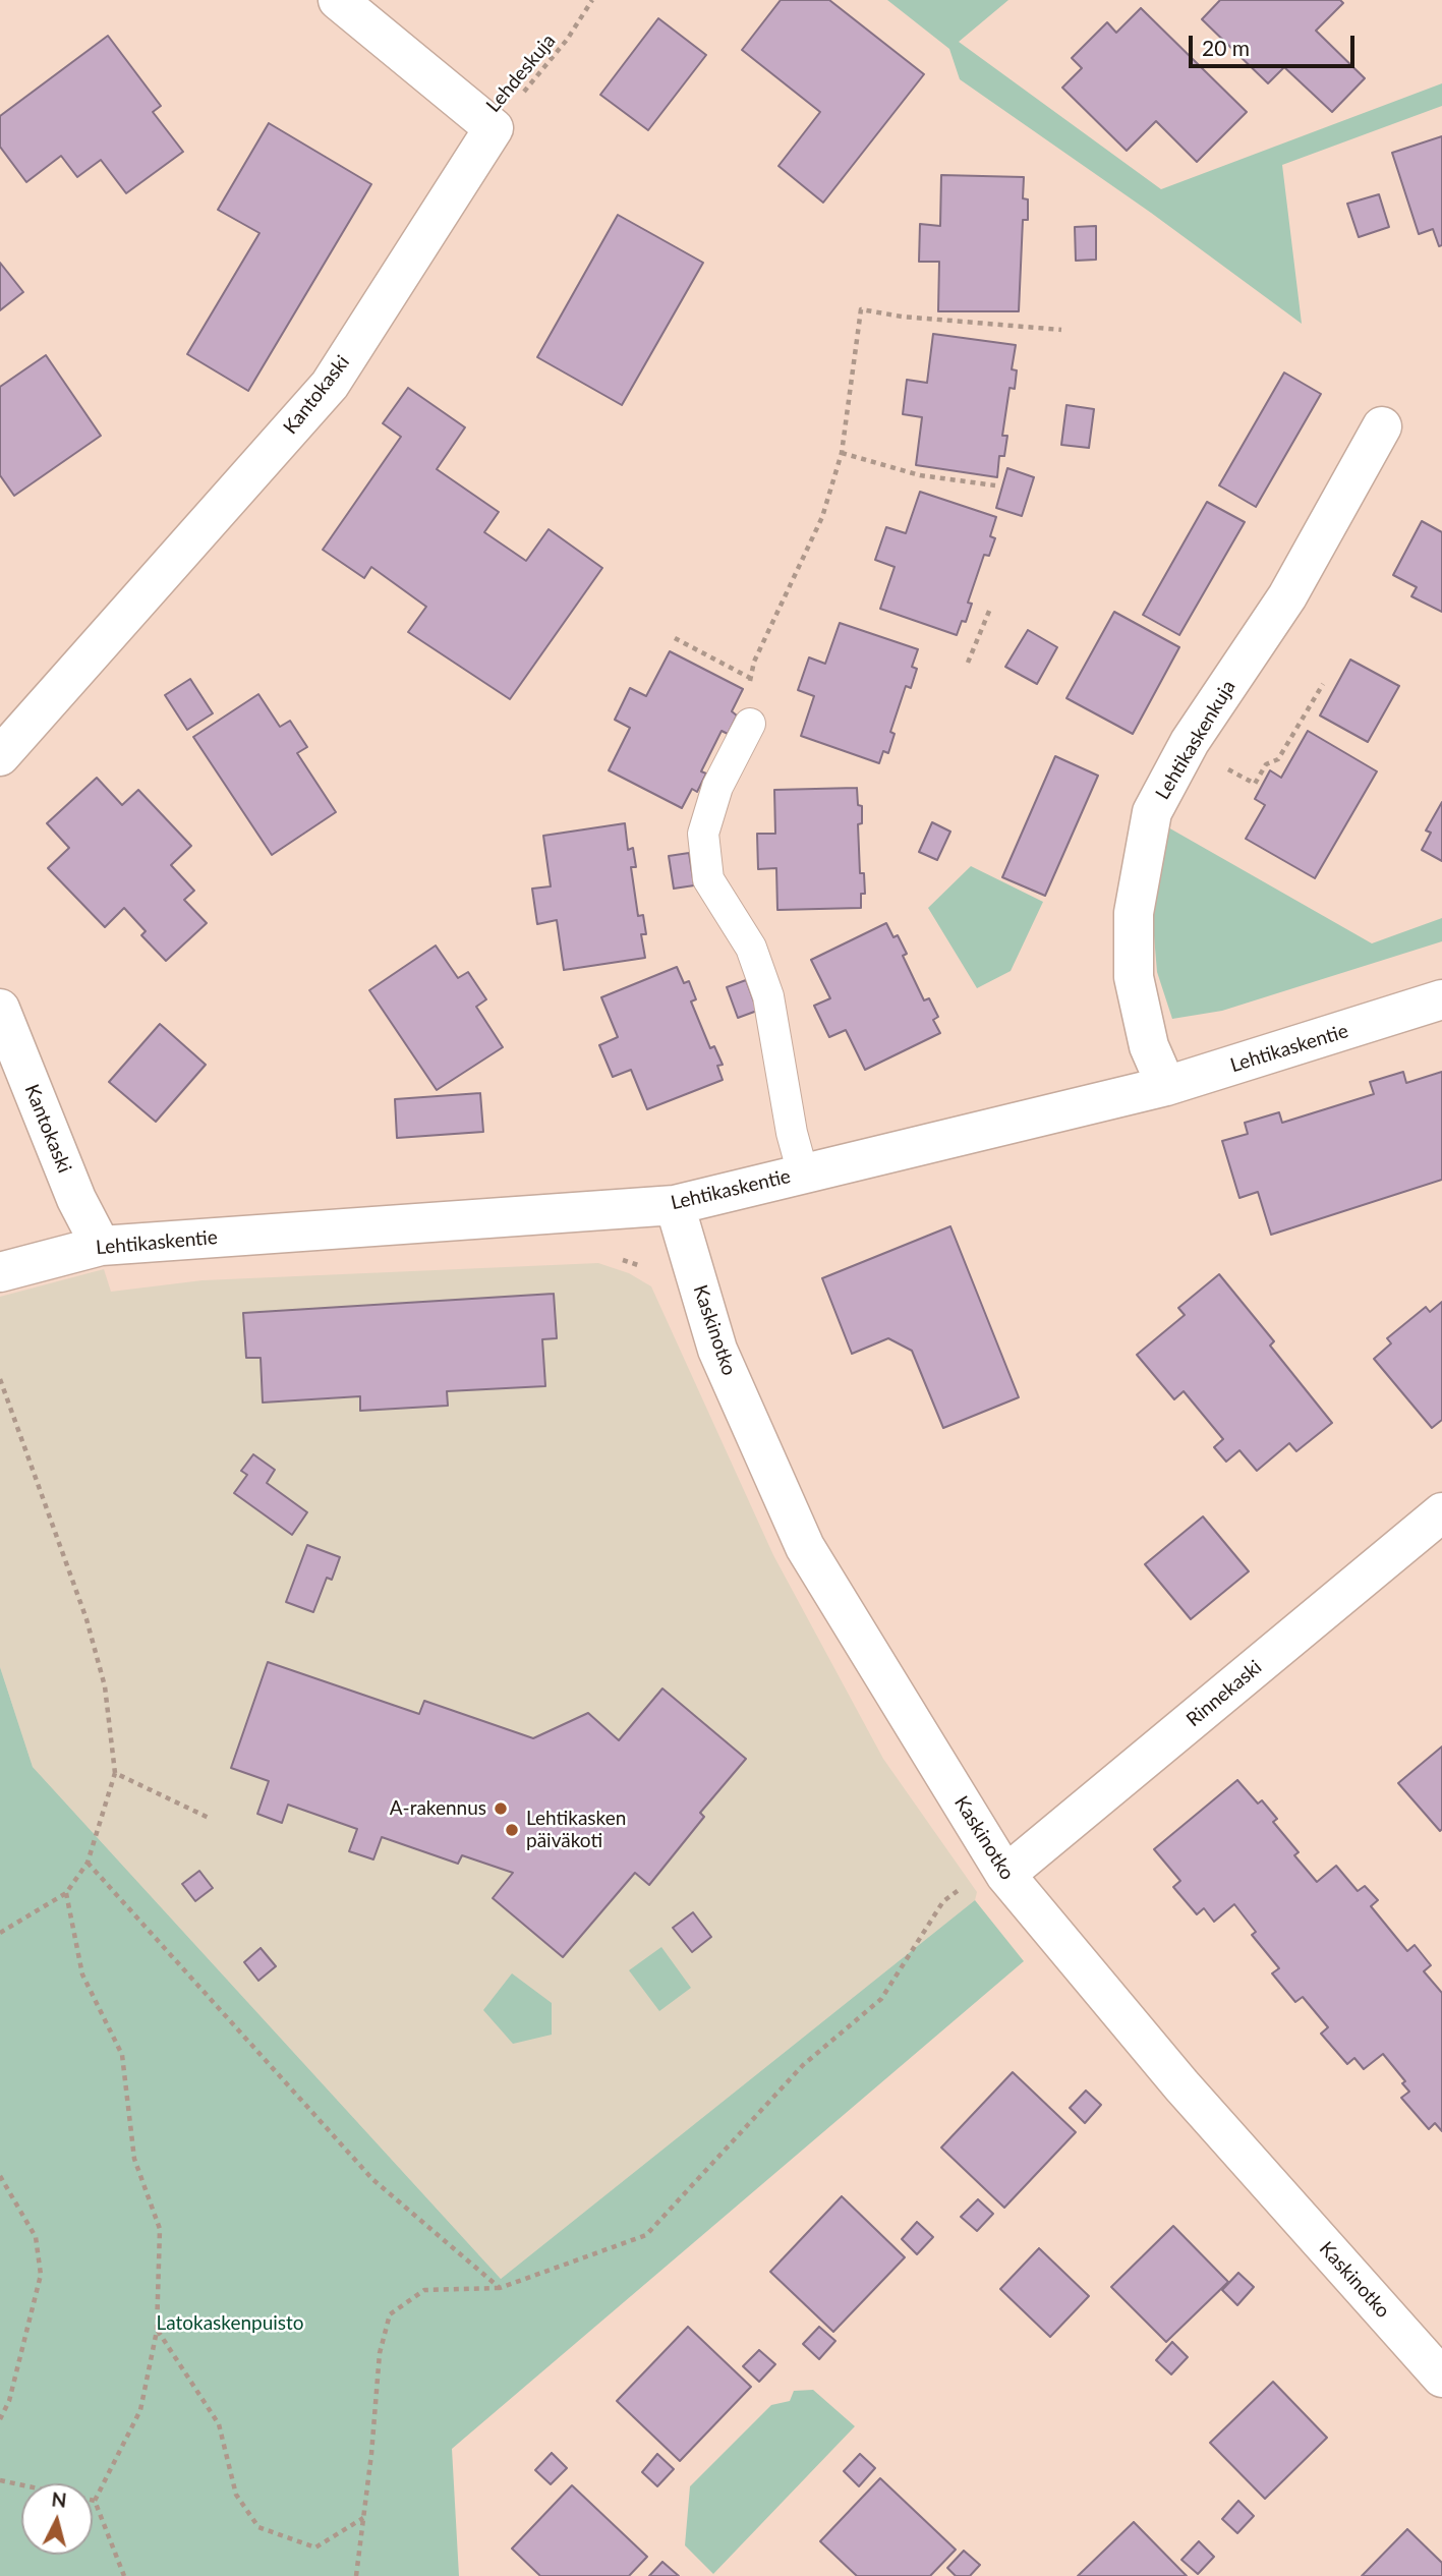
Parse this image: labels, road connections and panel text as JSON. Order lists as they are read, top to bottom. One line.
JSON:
{"streets":{"street":["Kantokaski","Lehtikaskenkuja","Lehtikaskentie","Kaskinotko","Rinnekaski"],"path":["Lehdeskuja"]},"crossings":[["Lehdeskuja","Kantokaski"],["Kantokaski","Lehtikaskentie"],["Lehtikaskenkuja","Lehtikaskentie"],["Lehtikaskentie","Kaskinotko"],["Kaskinotko","Rinnekaski"]],"parks":["Latokaskenpuisto"],"places":["A-rakennus","Lehtikasken päiväkoti"],"scale_bar":"20 m","north":"top"}
